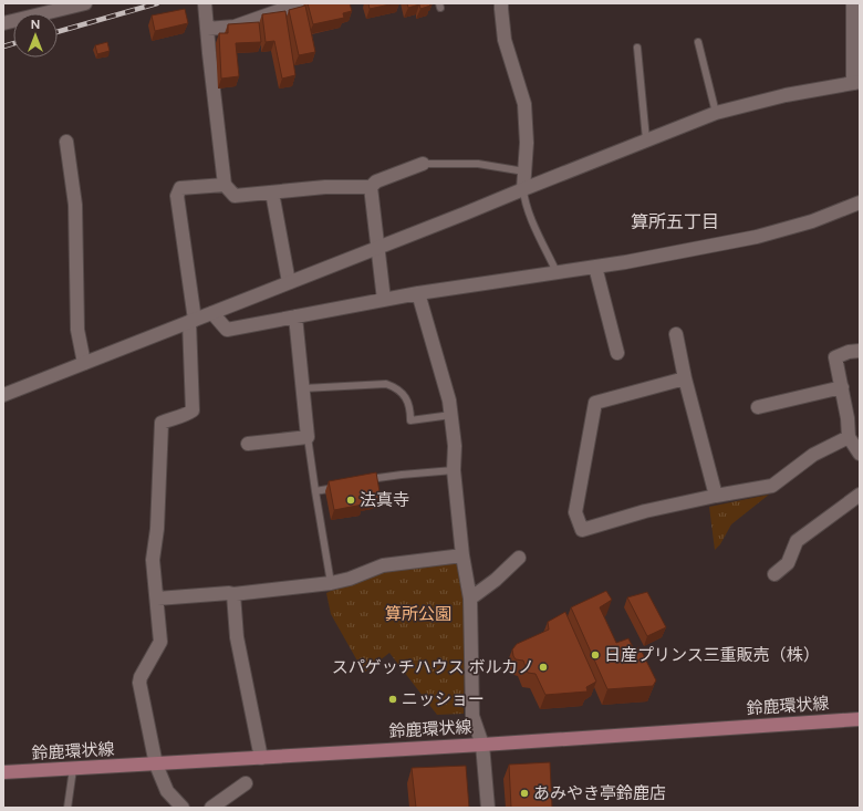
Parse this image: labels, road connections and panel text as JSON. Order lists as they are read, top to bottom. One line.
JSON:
{"streets":{"main road":["鈴鹿環状線"]},"districts":["算所五丁目"],"parks":["算所公園"],"places":["法真寺","日産プリンス三重販売（株）","スパゲッチハウス ボルカノ","ニッショー","あみやき亭鈴鹿店"],"north":"top"}
